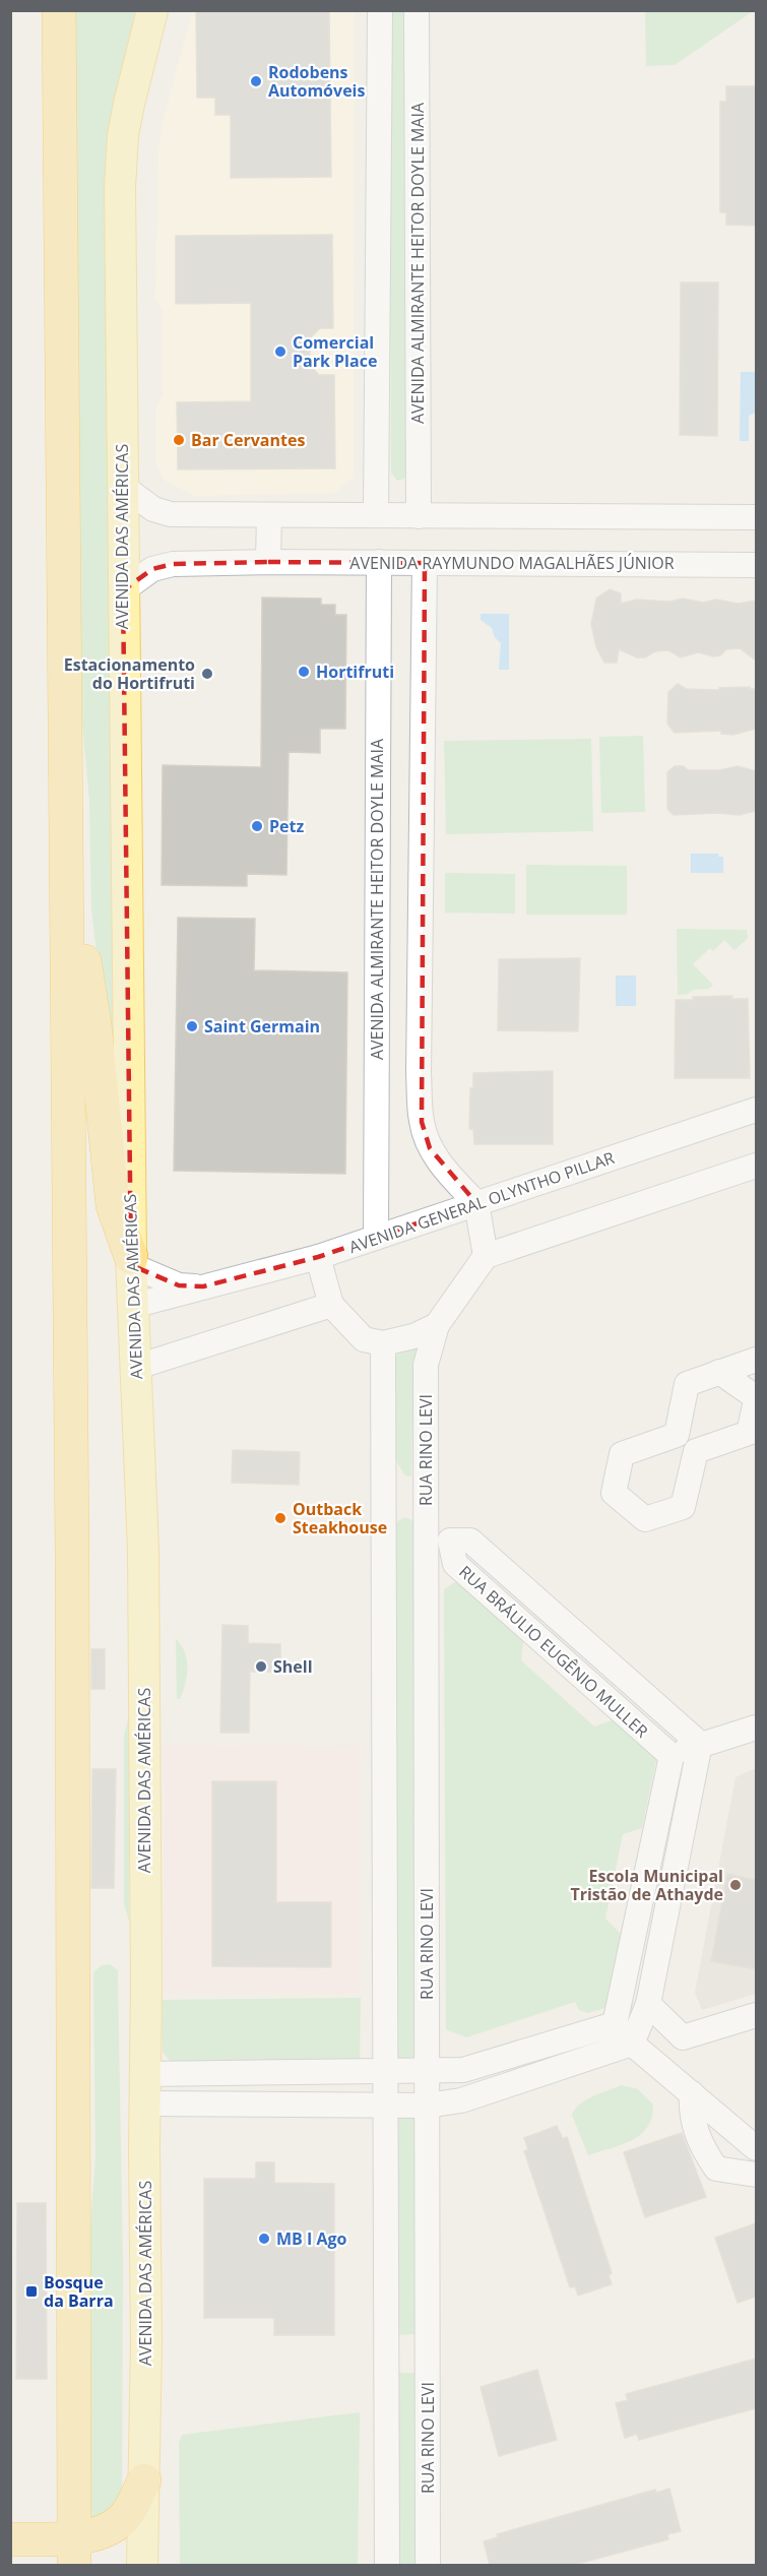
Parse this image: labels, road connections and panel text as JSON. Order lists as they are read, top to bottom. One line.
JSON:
{"streets":{"main road":["AVENIDA DAS AMÉRICAS"],"street":["AVENIDA ALMIRANTE HEITOR DOYLE MAIA","AVENIDA RAYMUNDO MAGALHÃES JÚNIOR","AVENIDA GENERAL OLYNTHO PILLAR","RUA RINO LEVI","RUA BRÁULIO EUGÊNIO MULLER"]},"crossings":[["AVENIDA ALMIRANTE HEITOR DOYLE MAIA","AVENIDA RAYMUNDO MAGALHÃES JÚNIOR"],["AVENIDA ALMIRANTE HEITOR DOYLE MAIA","AVENIDA GENERAL OLYNTHO PILLAR"],["AVENIDA DAS AMÉRICAS","AVENIDA RAYMUNDO MAGALHÃES JÚNIOR"],["AVENIDA DAS AMÉRICAS","AVENIDA GENERAL OLYNTHO PILLAR"]],"places":{"other":["Rodobens Automóveis","Comercial Park Place","Bar Cervantes","Hortifruti","Estacionamento do Hortifruti","Petz","Saint Germain","Outback Steakhouse","Shell","Escola Municipal Tristão de Athayde","MB I Ago"],"transit":["Bosque da Barra"]}}
